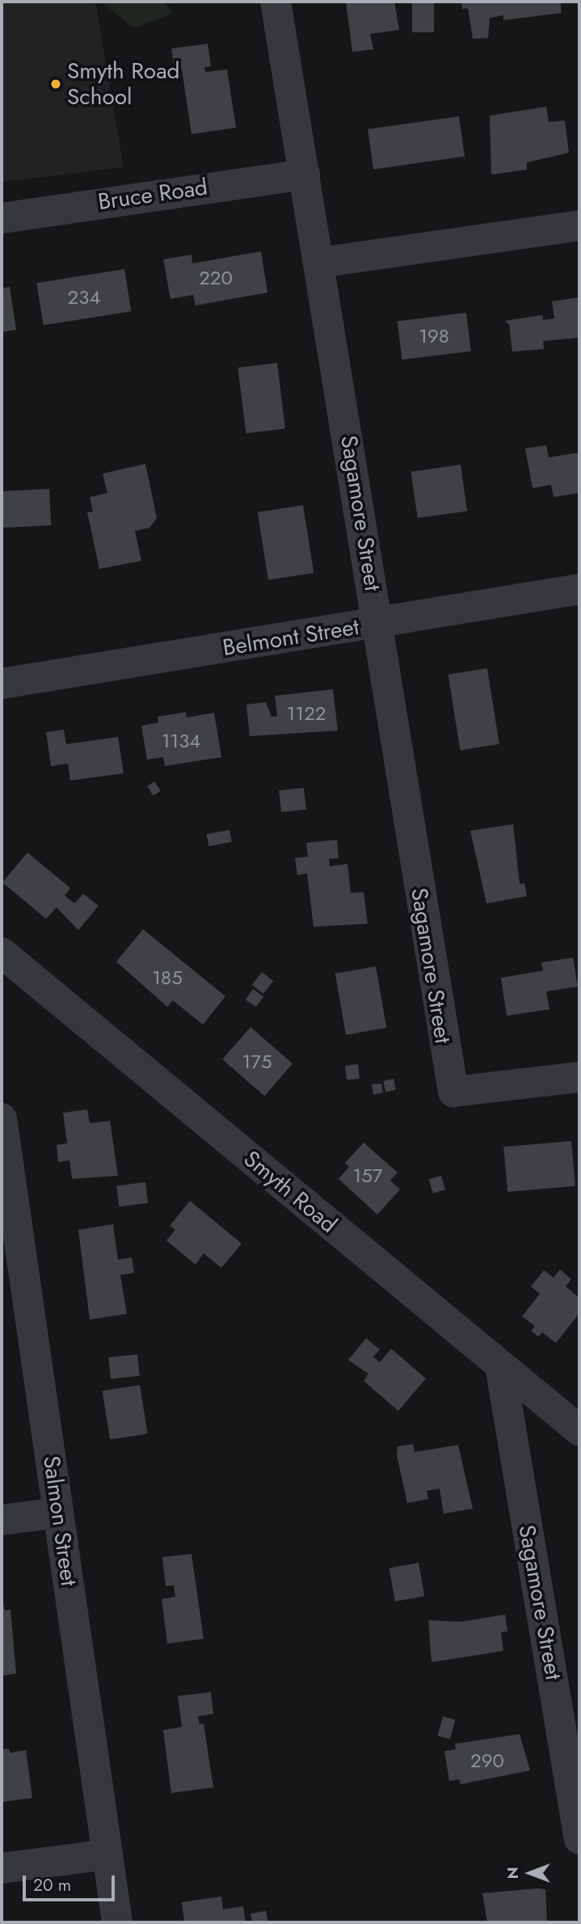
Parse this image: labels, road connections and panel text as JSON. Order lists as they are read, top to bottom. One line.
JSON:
{"streets":{"street":["Bruce Road","Sagamore Street","Belmont Street","Smyth Road","Salmon Street"]},"crossings":[["Bruce Road","Sagamore Street"],["Sagamore Street","Belmont Street"],["Sagamore Street","Smyth Road"]],"places":["Smyth Road School"],"house_numbers":["220","234","198","1122","1134","185","175","157","290"],"scale_bar":"20 m","north":"left"}
